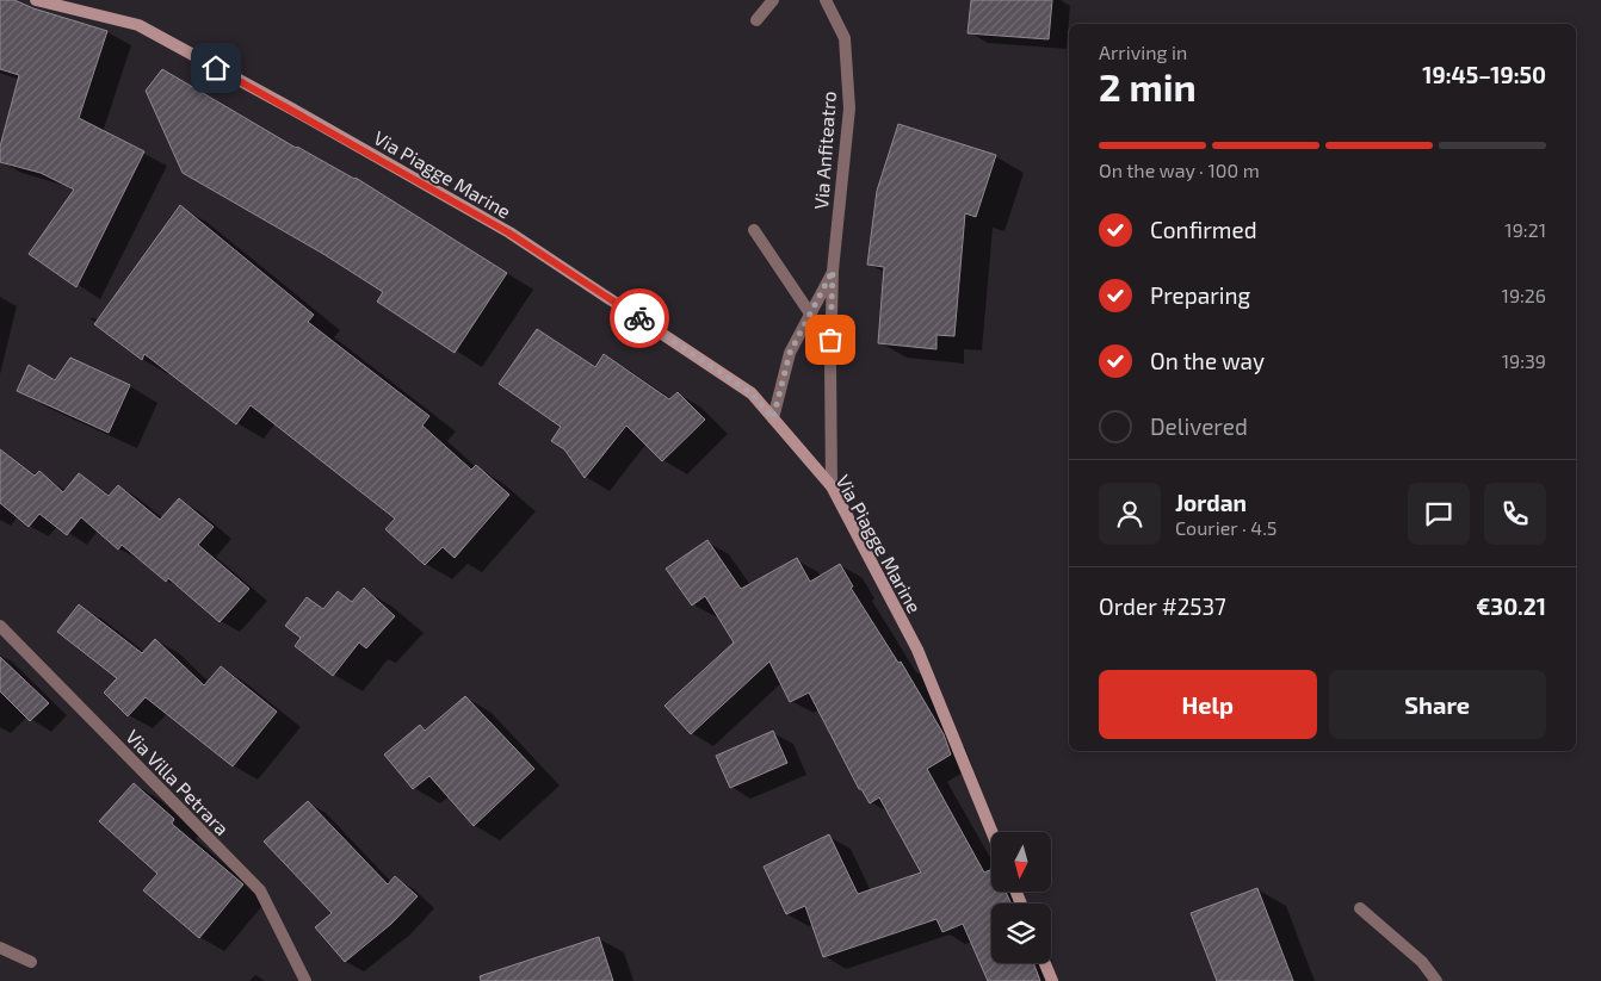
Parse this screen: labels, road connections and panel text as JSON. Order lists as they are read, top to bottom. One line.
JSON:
{"streets":{"street":["Via Anfiteatro","Via Piagge Marine","Via Villa Petrara"]},"crossings":[["Via Anfiteatro","Via Piagge Marine"]],"north":"bottom","page":{"heading":["2 min","Arriving in","19:45–19:50"],"panel":["Jordan","Courier · 4.5","Order #2537","€30.21"],"bar":"On the way · 100 m","list":[["Confirmed","19:21"],["Preparing","19:26"],["On the way","19:39"],"Delivered"],"buttons":["Help","Share"]}}
